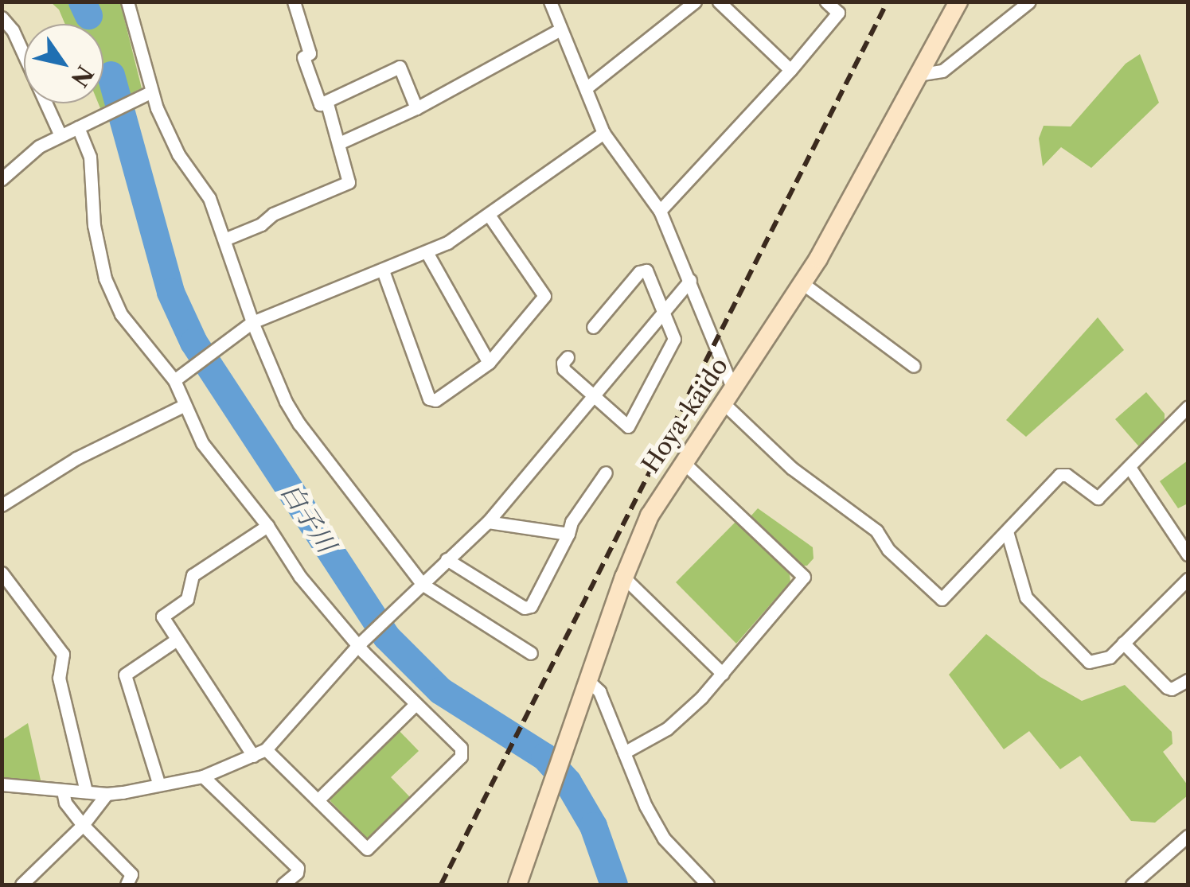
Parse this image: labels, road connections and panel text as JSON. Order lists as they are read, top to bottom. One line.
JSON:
{"streets":{"main road":["Hoya-kaido"]},"water":["白子川"],"north":"bottom right"}
